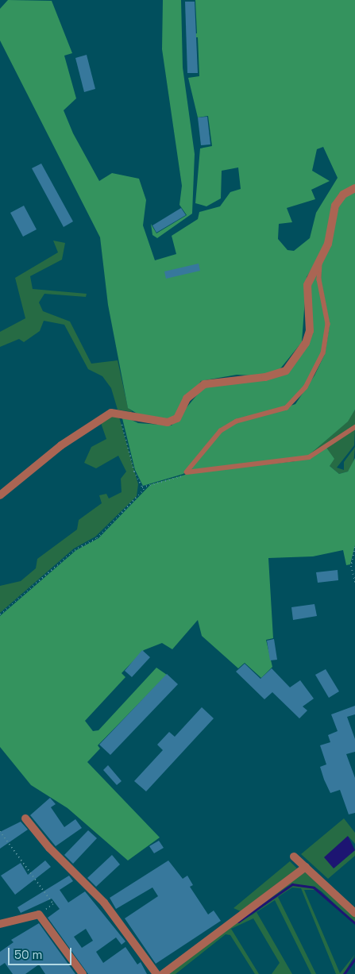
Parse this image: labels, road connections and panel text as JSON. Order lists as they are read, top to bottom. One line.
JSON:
{"scale_bar":"50 m"}
